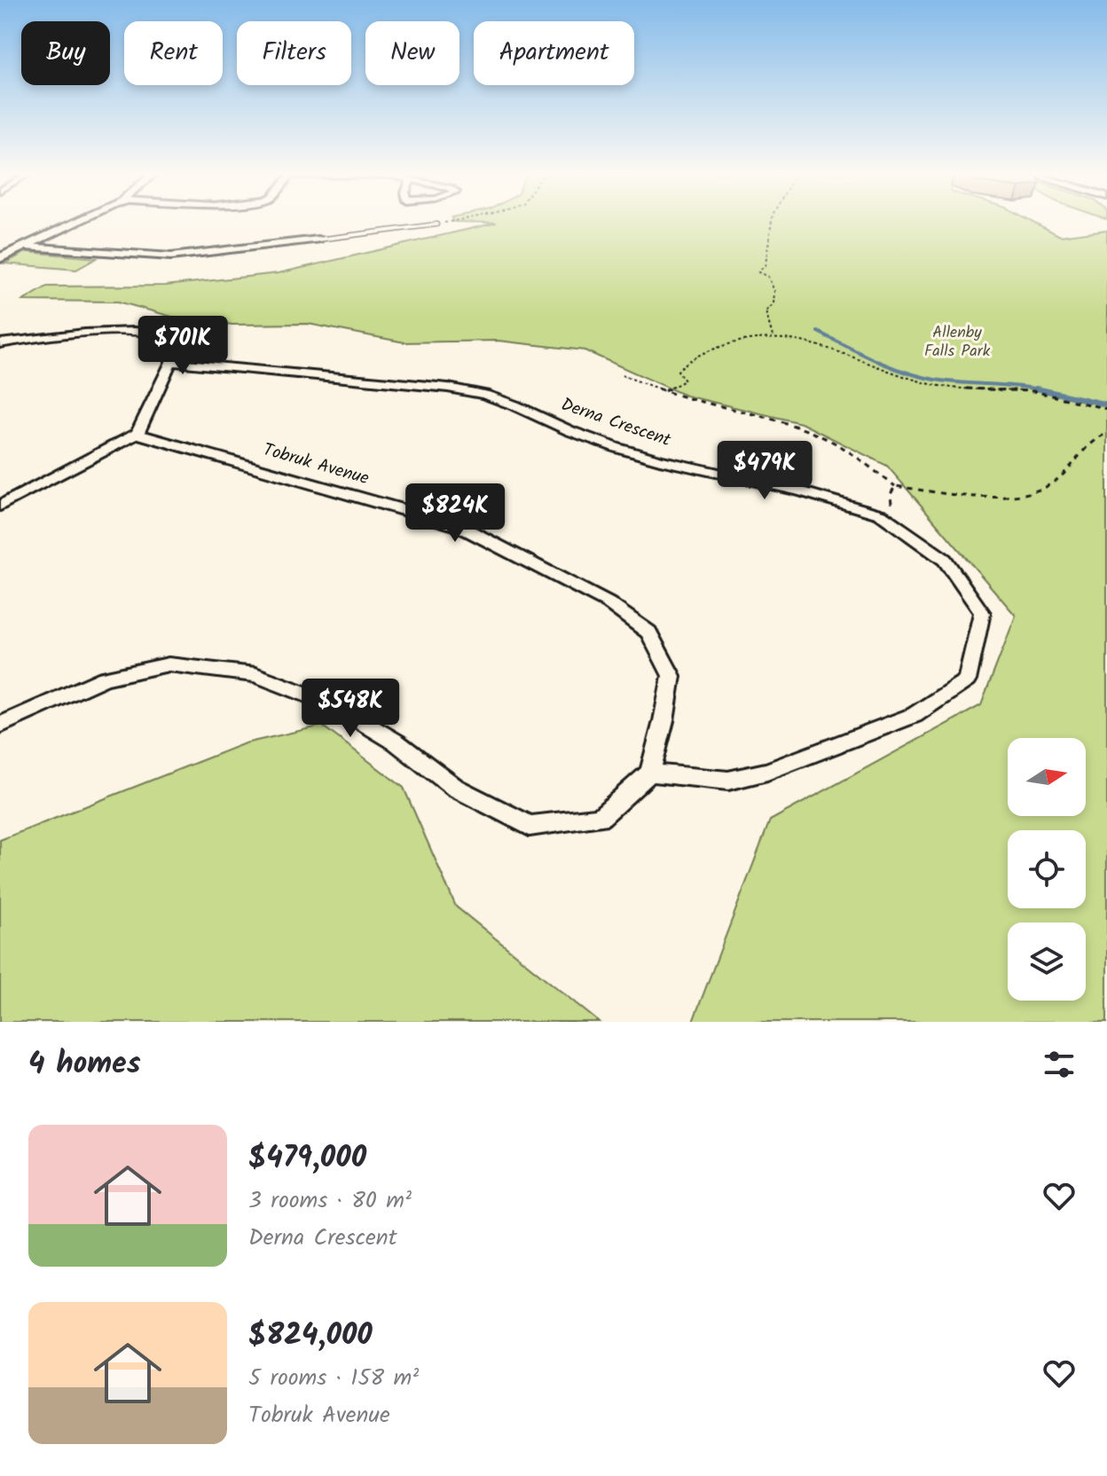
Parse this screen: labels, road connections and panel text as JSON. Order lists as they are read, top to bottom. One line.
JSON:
{"streets":{"street":["Derna Crescent","Tobruk Avenue"]},"crossings":[["Derna Crescent","Tobruk Avenue"]],"parks":["Allenby Falls Park"],"north":"right","page":{"chip":["Buy","Rent","Filters","New","Apartment"],"price":["$701K","$479K","$824K","$548K"],"heading":"4 homes","list":[{"name":"$479,000","note":"3 rooms · 80 m² · Derna Crescent"},{"name":"$824,000","note":"5 rooms · 158 m² · Tobruk Avenue"}]}}
